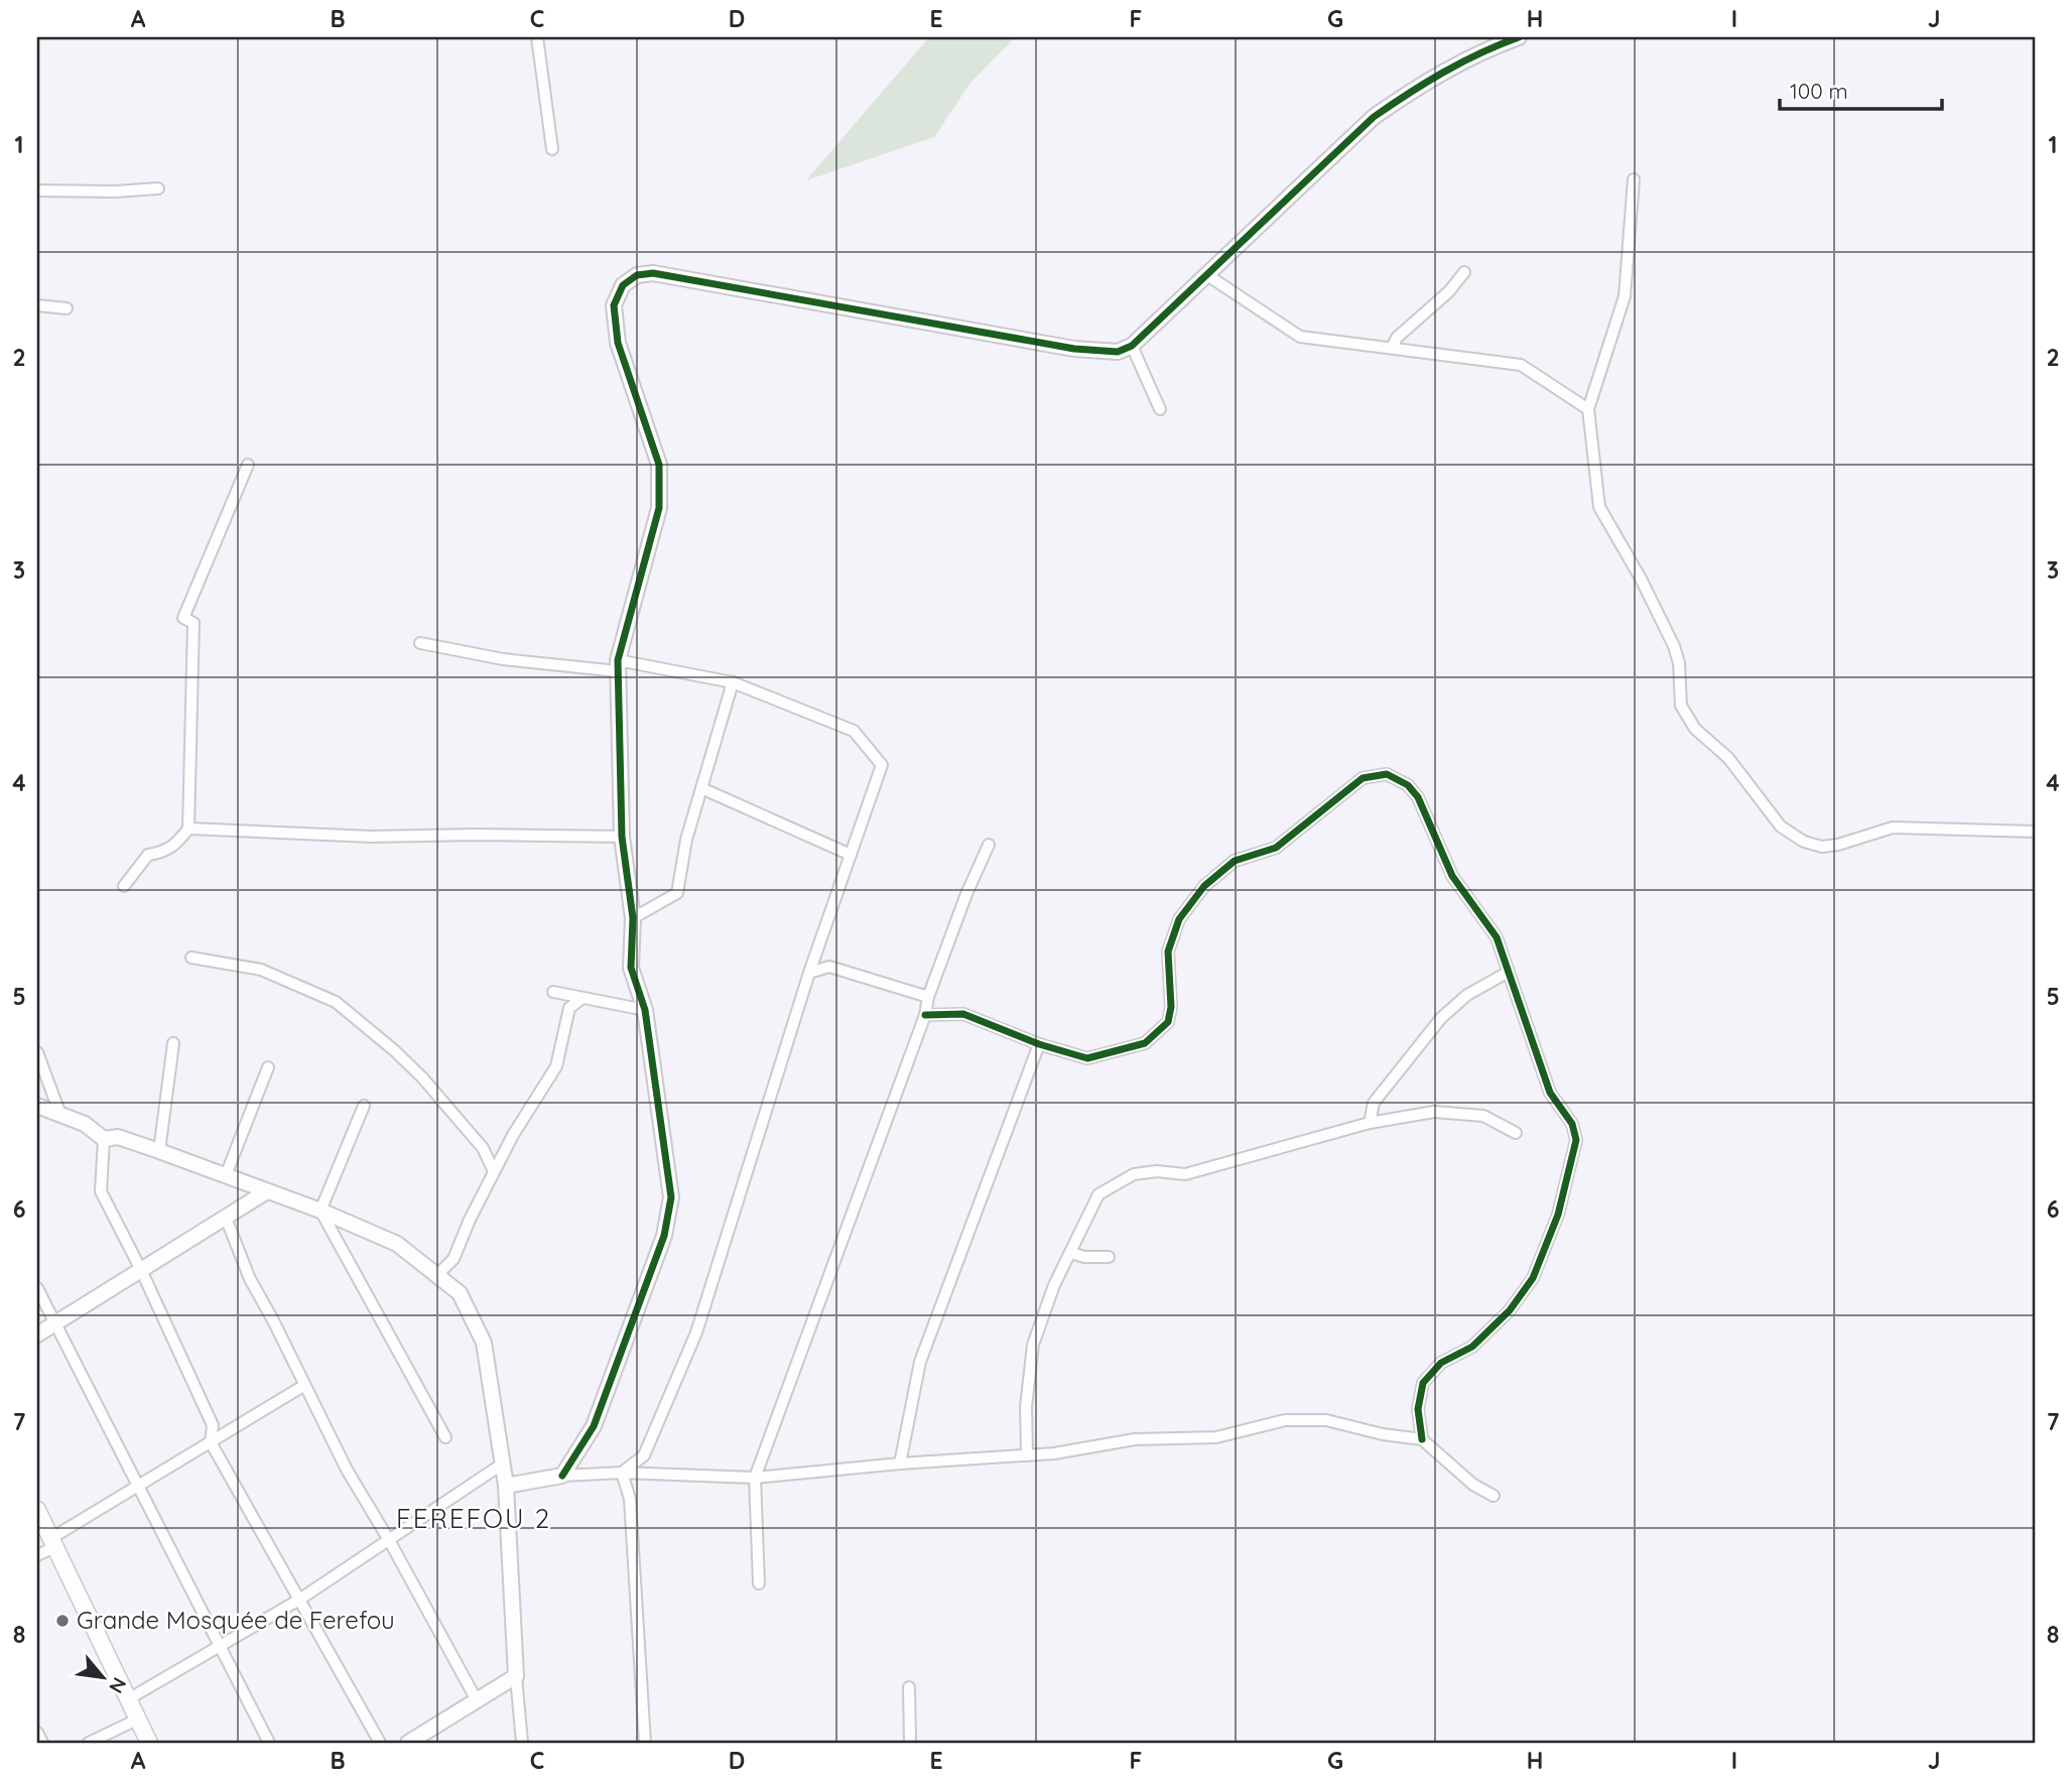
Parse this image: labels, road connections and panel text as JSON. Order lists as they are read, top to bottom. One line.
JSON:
{"districts":["FEREFOU 2"],"places":["Grande Mosquée de Ferefou"],"scale_bar":"100 m","north":"bottom right","grid":{"columns":["A","B","C","D","E","F","G","H","I","J"],"rows":["1","2","3","4","5","6","7","8"]}}
